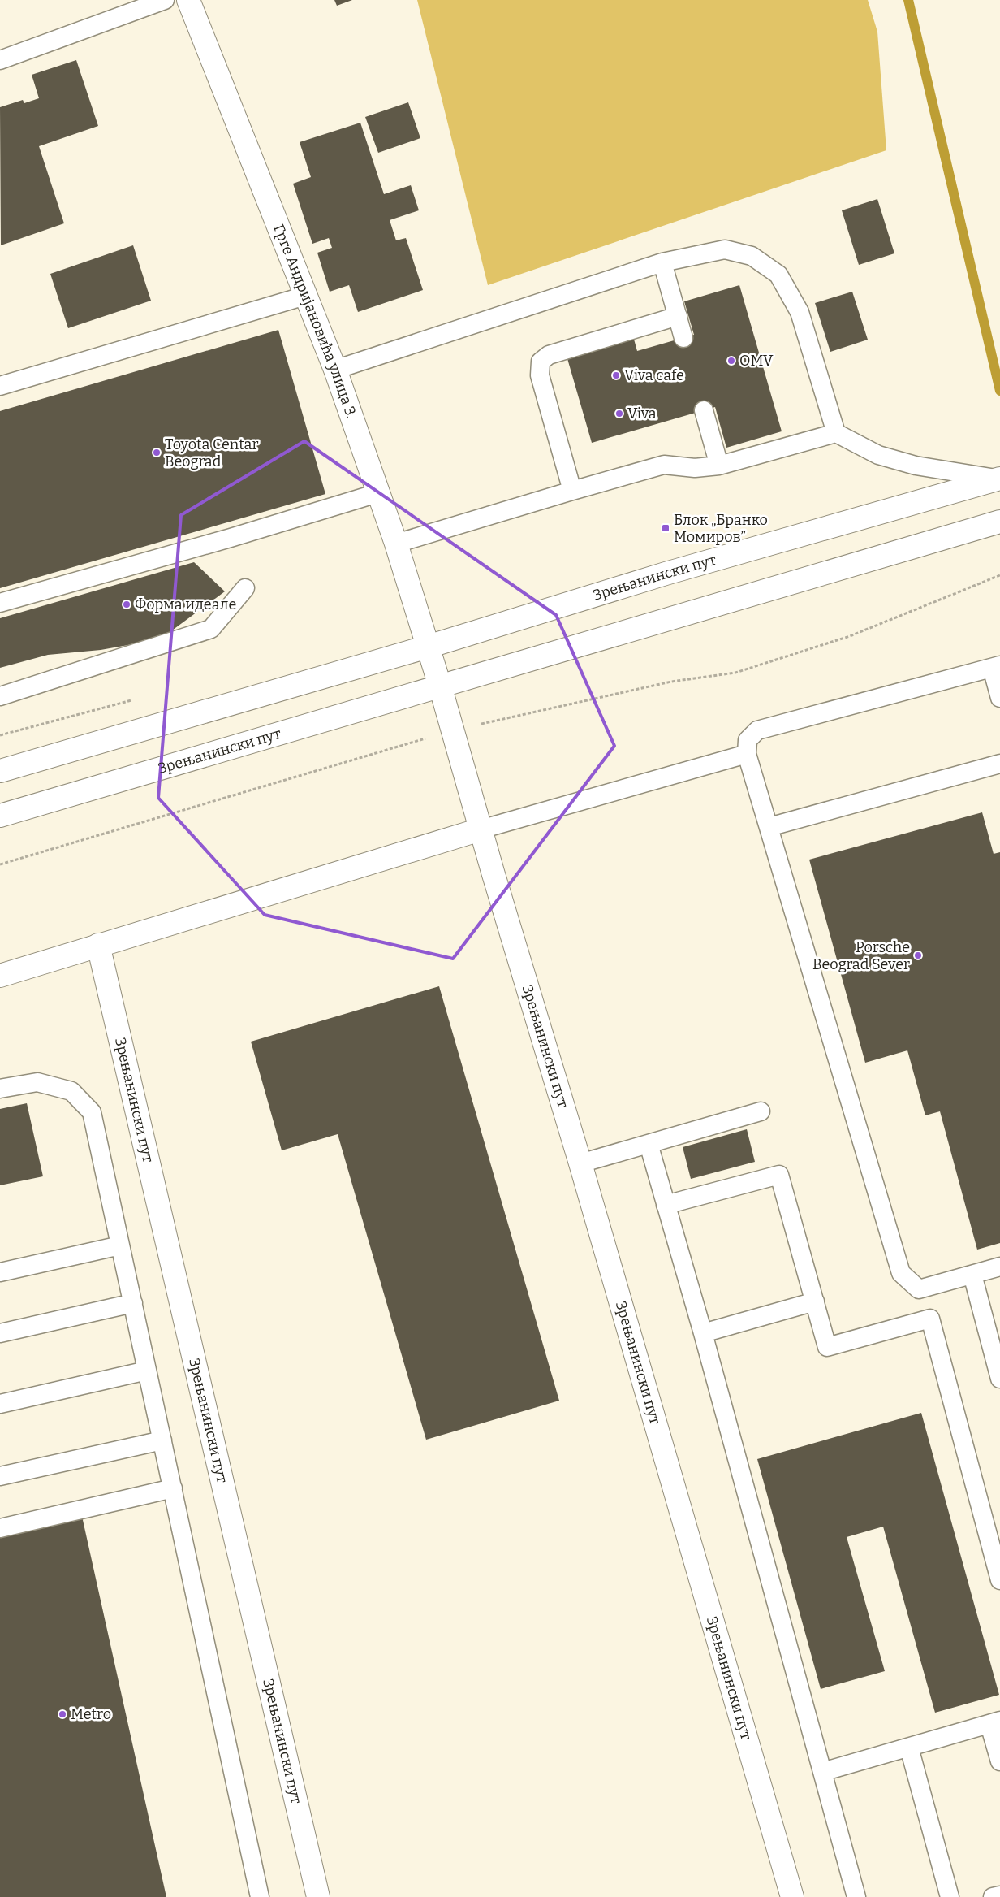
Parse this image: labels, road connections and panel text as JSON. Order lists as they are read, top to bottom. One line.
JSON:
{"streets":{"street":["Грге Андријановића улица 3.","Зрењанински пут"]},"crossings":[["Грге Андријановића улица 3.","Зрењанински пут"]],"places":{"other":["OMV","Viva cafe","Viva","Toyota Centar Beograd","Форма идеале","Porsche Beograd Sever","Metro"],"transit":["Блок „Бранко Момиров”"]}}
